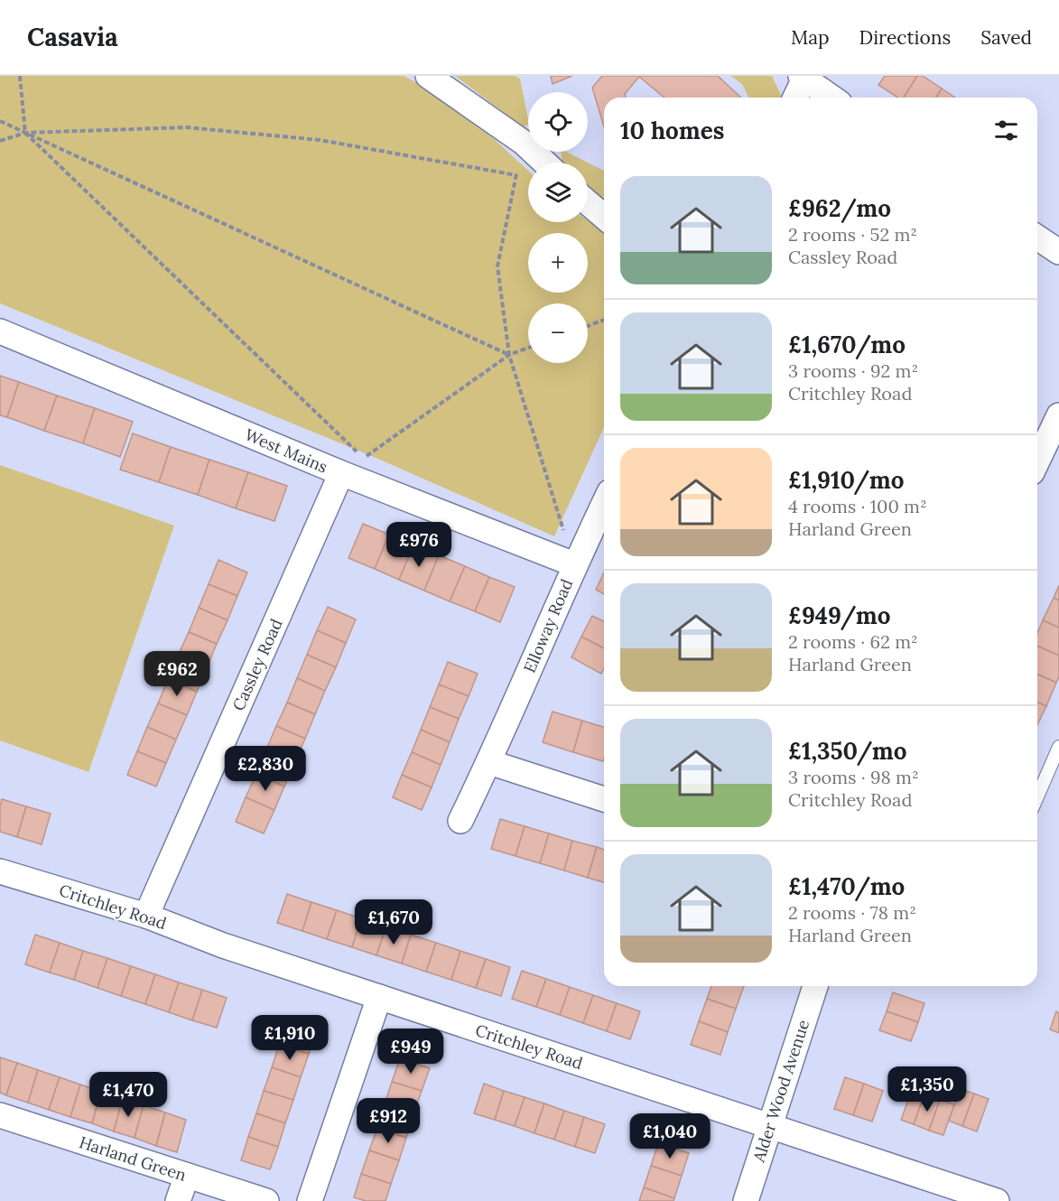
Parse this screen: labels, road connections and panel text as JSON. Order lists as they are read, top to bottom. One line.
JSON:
{"streets":{"street":["West Mains","Elloway Road","Cassley Road","Critchley Road","Alder Wood Avenue","Harland Green"]},"crossings":[["West Mains","Elloway Road"],["West Mains","Cassley Road"],["Cassley Road","Critchley Road"],["Critchley Road","Alder Wood Avenue"]],"page":{"header":"Casavia","nav":["Map","Directions","Saved"],"map_buttons":["+","−"],"heading":"10 homes","list":[{"name":"£962/mo","note":"2 rooms · 52 m² · Cassley Road"},{"name":"£1,670/mo","note":"3 rooms · 92 m² · Critchley Road"},{"name":"£1,910/mo","note":"4 rooms · 100 m² · Harland Green"},{"name":"£949/mo","note":"2 rooms · 62 m² · Harland Green"},{"name":"£1,350/mo","note":"3 rooms · 98 m² · Critchley Road"},{"name":"£1,470/mo","note":"2 rooms · 78 m² · Harland Green"}],"price":["£976","£962","£2,830","£1,670","£1,910","£949","£1,350","£1,470","£912","£1,040"]}}
